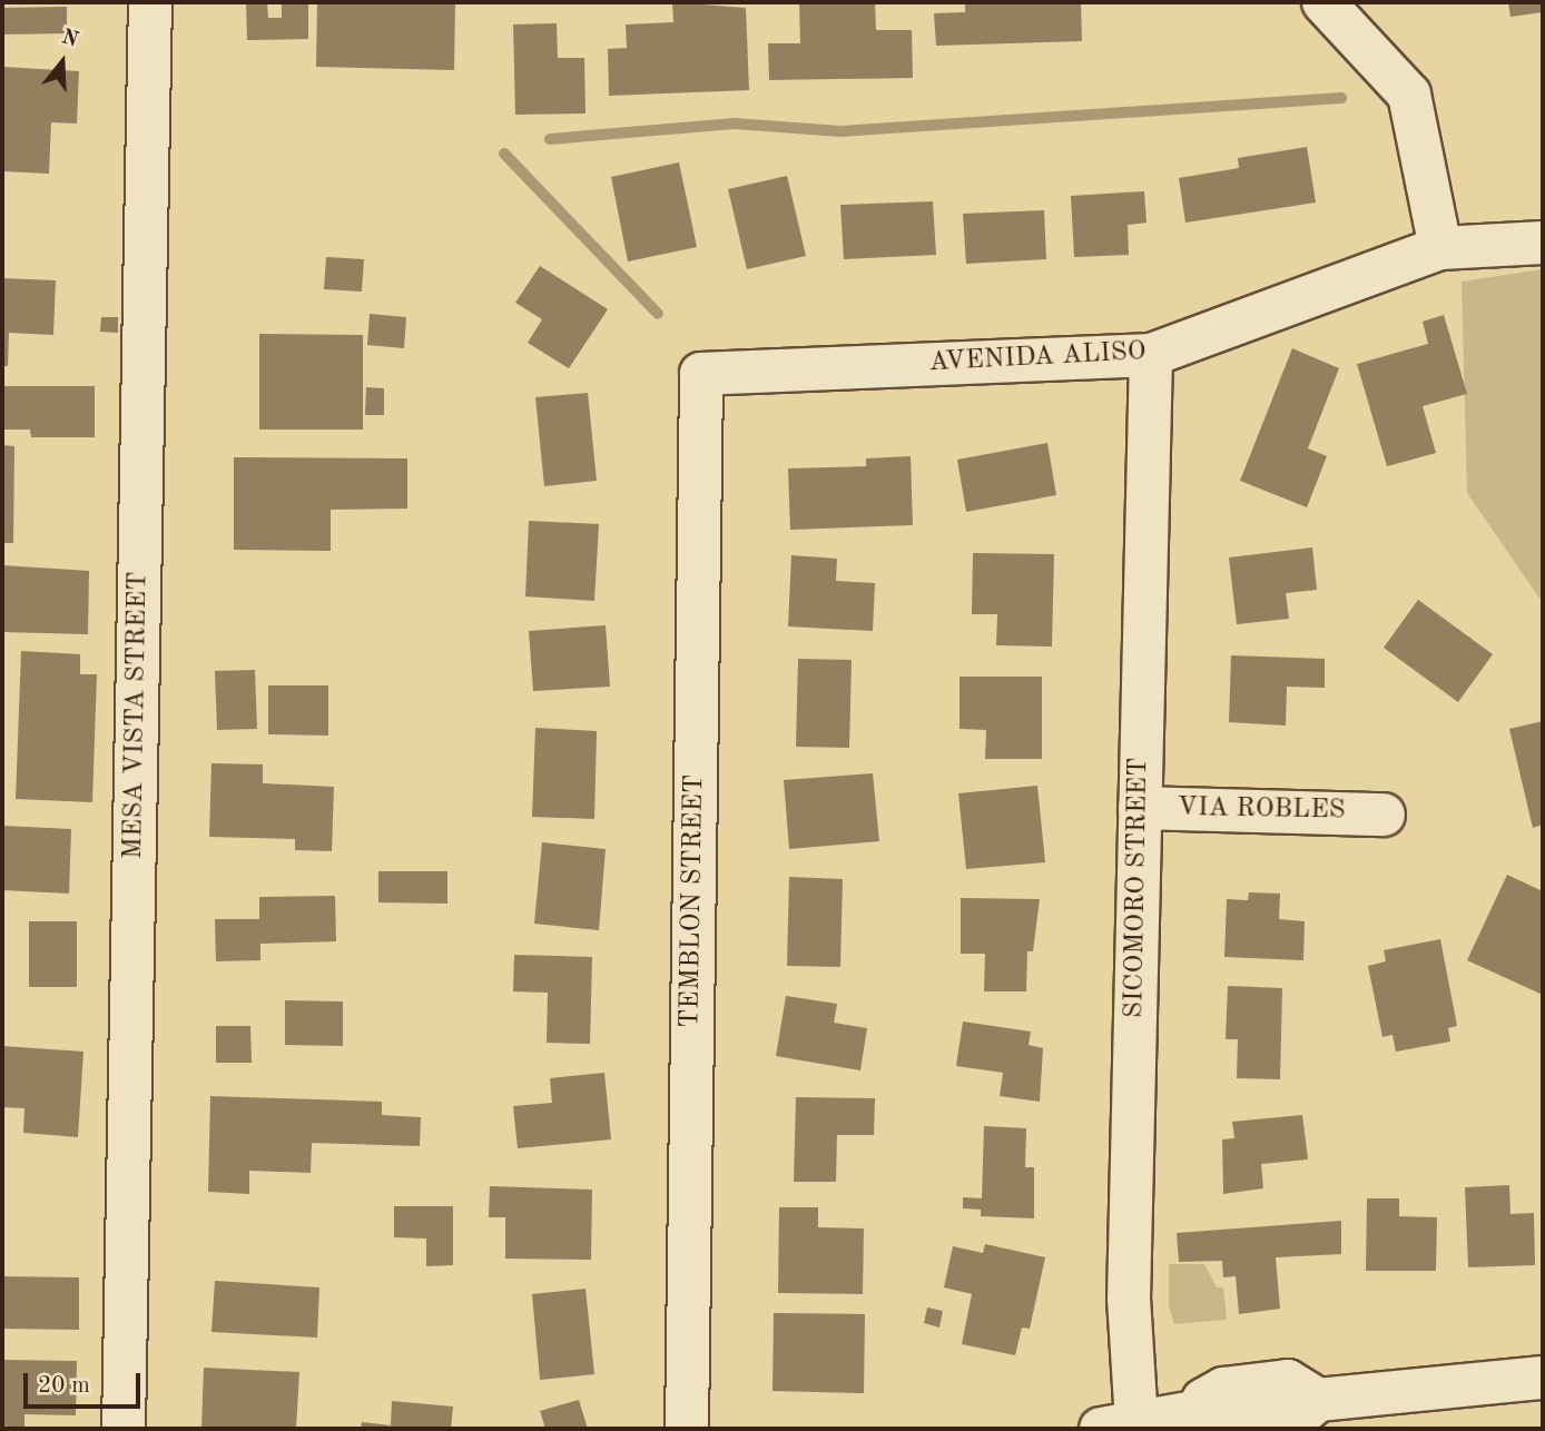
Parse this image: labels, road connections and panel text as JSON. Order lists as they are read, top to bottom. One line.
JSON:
{"streets":{"street":["AVENIDA ALISO","MESA VISTA STREET","VIA ROBLES","SICOMORO STREET","TEMBLON STREET"]},"crossings":[["AVENIDA ALISO","SICOMORO STREET"],["AVENIDA ALISO","TEMBLON STREET"],["VIA ROBLES","SICOMORO STREET"]],"scale_bar":"20 m","north":"top"}
